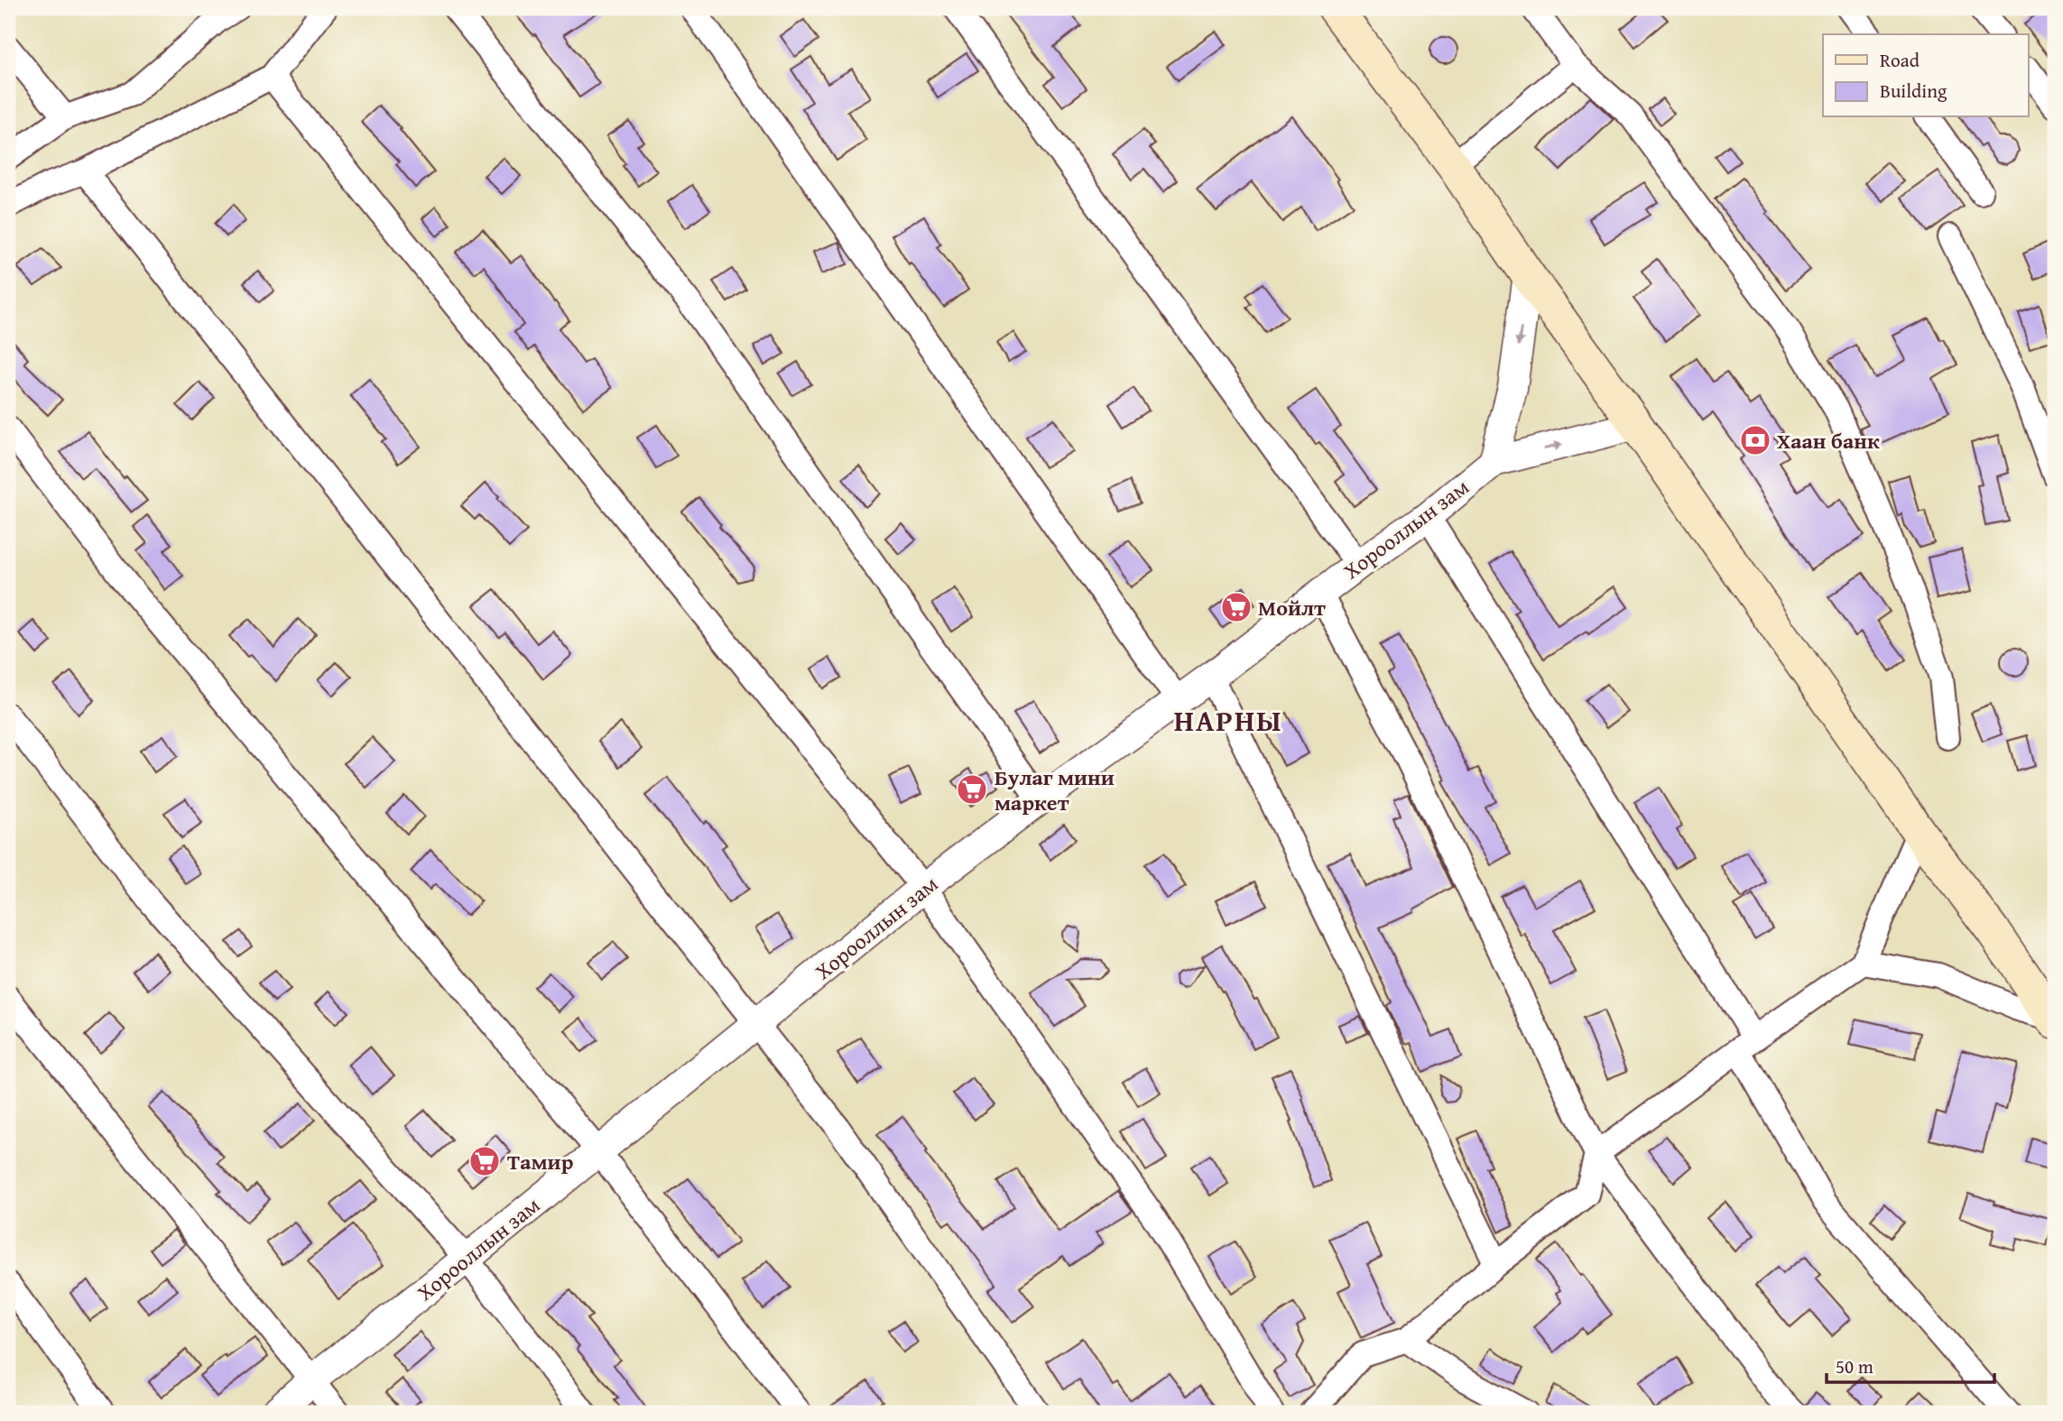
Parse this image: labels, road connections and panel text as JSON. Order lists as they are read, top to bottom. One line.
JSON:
{"streets":{"street":["Хорооллын зам"]},"districts":["НАРНЫ"],"places":{"bank":["Хаан банк"],"supermarket":["Мойлт","Булаг мини маркет","Тамир"]},"legend":["Road","Building"],"scale_bar":"50 m"}
